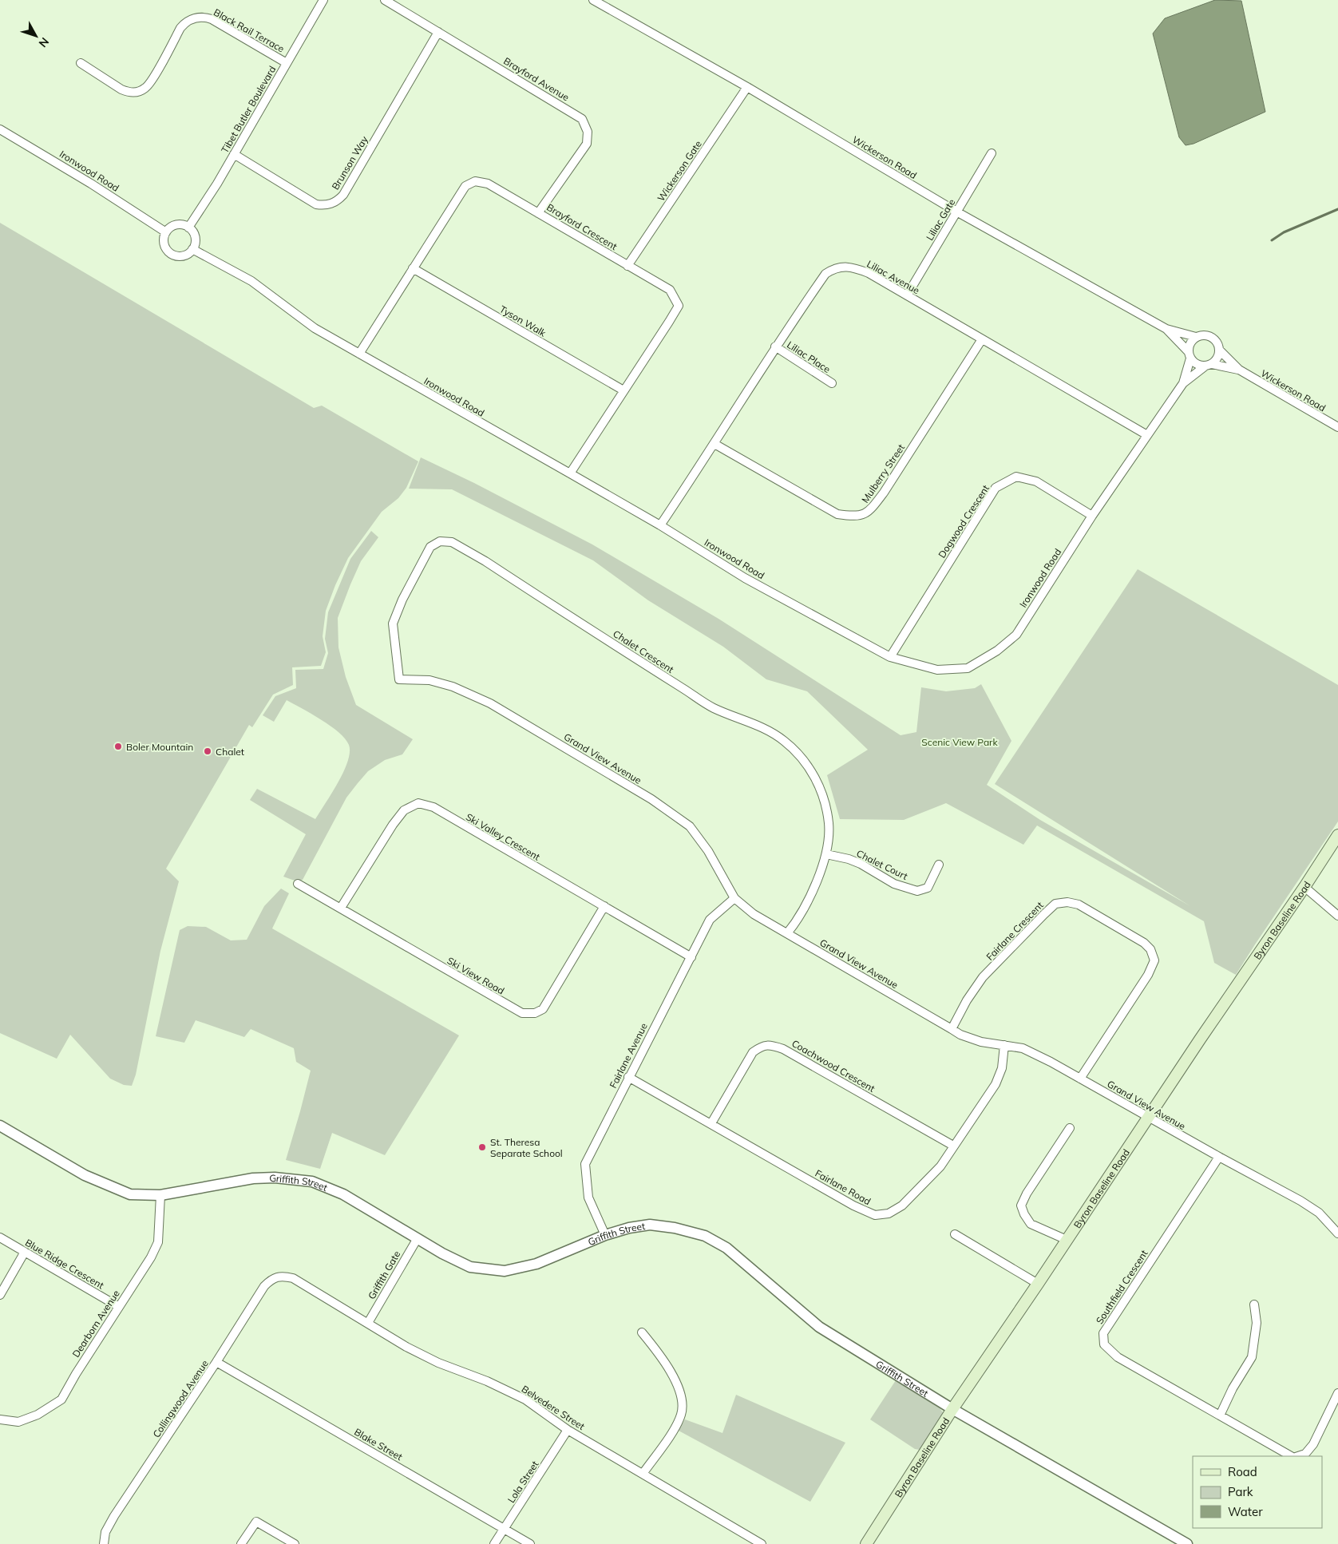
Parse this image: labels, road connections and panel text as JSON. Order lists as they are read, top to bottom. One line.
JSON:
{"streets":{"main road":["Byron Baseline Road"],"street":["Black Rail Terrace","Brayford Avenue","Tibet Butler Boulevard","Wickerson Road","Brunson Way","Ironwood Road","Wickerson Gate","Liliac Gate","Brayford Crescent","Liliac Avenue","Tyson Walk","Liliac Place","Mulberry Street","Dogwood Crescent","Chalet Crescent","Grand View Avenue","Ski Valley Crescent","Chalet Court","Fairlane Crescent","Ski View Road","Fairlane Avenue","Coachwood Crescent","Griffith Street","Fairlane Road","Blue Ridge Crescent","Griffith Gate","Southfield Crescent","Dearborn Avenue","Collingwood Avenue","Belvedere Street","Blake Street","Lola Street"]},"crossings":[["Black Rail Terrace","Tibet Butler Boulevard"],["Brayford Avenue","Brunson Way"],["Brayford Avenue","Brayford Crescent"],["Tibet Butler Boulevard","Brunson Way"],["Tibet Butler Boulevard","Ironwood Road"],["Wickerson Road","Ironwood Road"],["Wickerson Road","Wickerson Gate"],["Wickerson Road","Liliac Gate"],["Ironwood Road","Brayford Crescent"],["Ironwood Road","Liliac Avenue"],["Ironwood Road","Dogwood Crescent"],["Wickerson Gate","Brayford Crescent"],["Liliac Gate","Liliac Avenue"],["Brayford Crescent","Tyson Walk"],["Liliac Avenue","Liliac Place"],["Liliac Avenue","Mulberry Street"],["Chalet Crescent","Grand View Avenue"],["Chalet Crescent","Chalet Court"],["Grand View Avenue","Byron Baseline Road"],["Grand View Avenue","Fairlane Crescent"],["Grand View Avenue","Fairlane Avenue"],["Grand View Avenue","Fairlane Road"],["Grand View Avenue","Southfield Crescent"],["Ski Valley Crescent","Ski View Road"],["Ski Valley Crescent","Fairlane Avenue"],["Byron Baseline Road","Griffith Street"],["Fairlane Avenue","Griffith Street"],["Fairlane Avenue","Fairlane Road"],["Coachwood Crescent","Fairlane Road"],["Griffith Street","Griffith Gate"],["Griffith Street","Dearborn Avenue"],["Blue Ridge Crescent","Dearborn Avenue"],["Griffith Gate","Belvedere Street"],["Collingwood Avenue","Belvedere Street"],["Collingwood Avenue","Blake Street"],["Belvedere Street","Lola Street"],["Blake Street","Lola Street"]],"parks":["Scenic View Park"],"places":["Boler Mountain","Chalet","St. Theresa Separate School"],"legend":["Road","Park","Water"],"north":"bottom right"}
